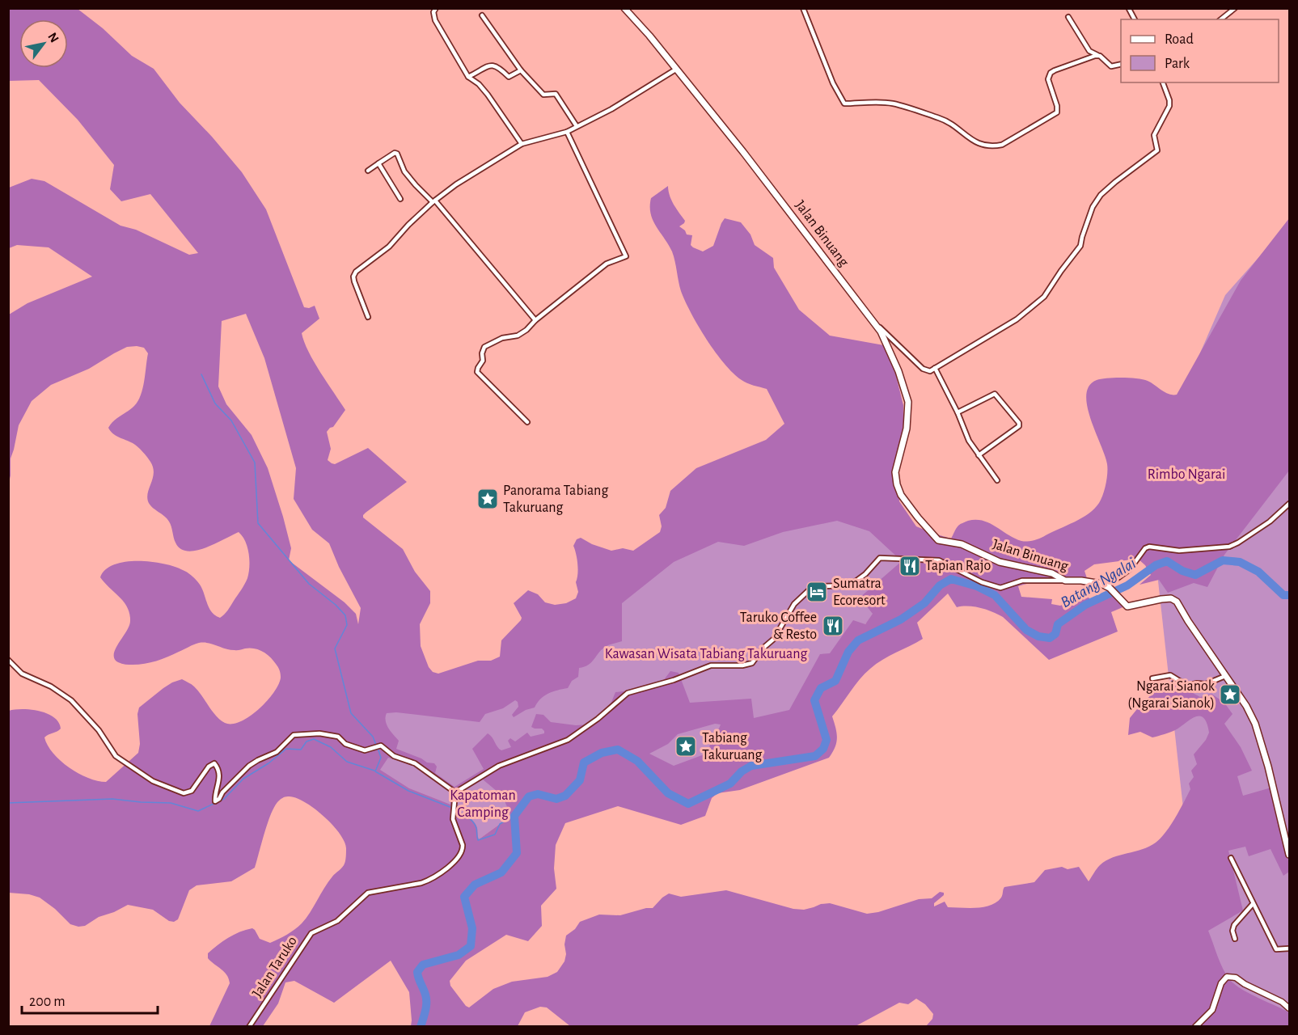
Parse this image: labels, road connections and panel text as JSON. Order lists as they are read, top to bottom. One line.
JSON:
{"streets":{"main road":["Jalan Binuang"],"street":["Jalan Taruko"]},"water":["Batang Ngalai"],"parks":["Rimbo Ngarai","Kawasan Wisata Tabiang Takuruang","Kapatoman Camping"],"places":{"place":["Panorama Tabiang Takuruang","Ngarai Sianok (Ngarai Sianok)","Tabiang Takuruang"],"restaurant":["Tapian Rajo","Taruko Coffee & Resto"],"hotel":["Sumatra Ecoresort"]},"legend":["Road","Park"],"scale_bar":"200 m","north":"top right"}
